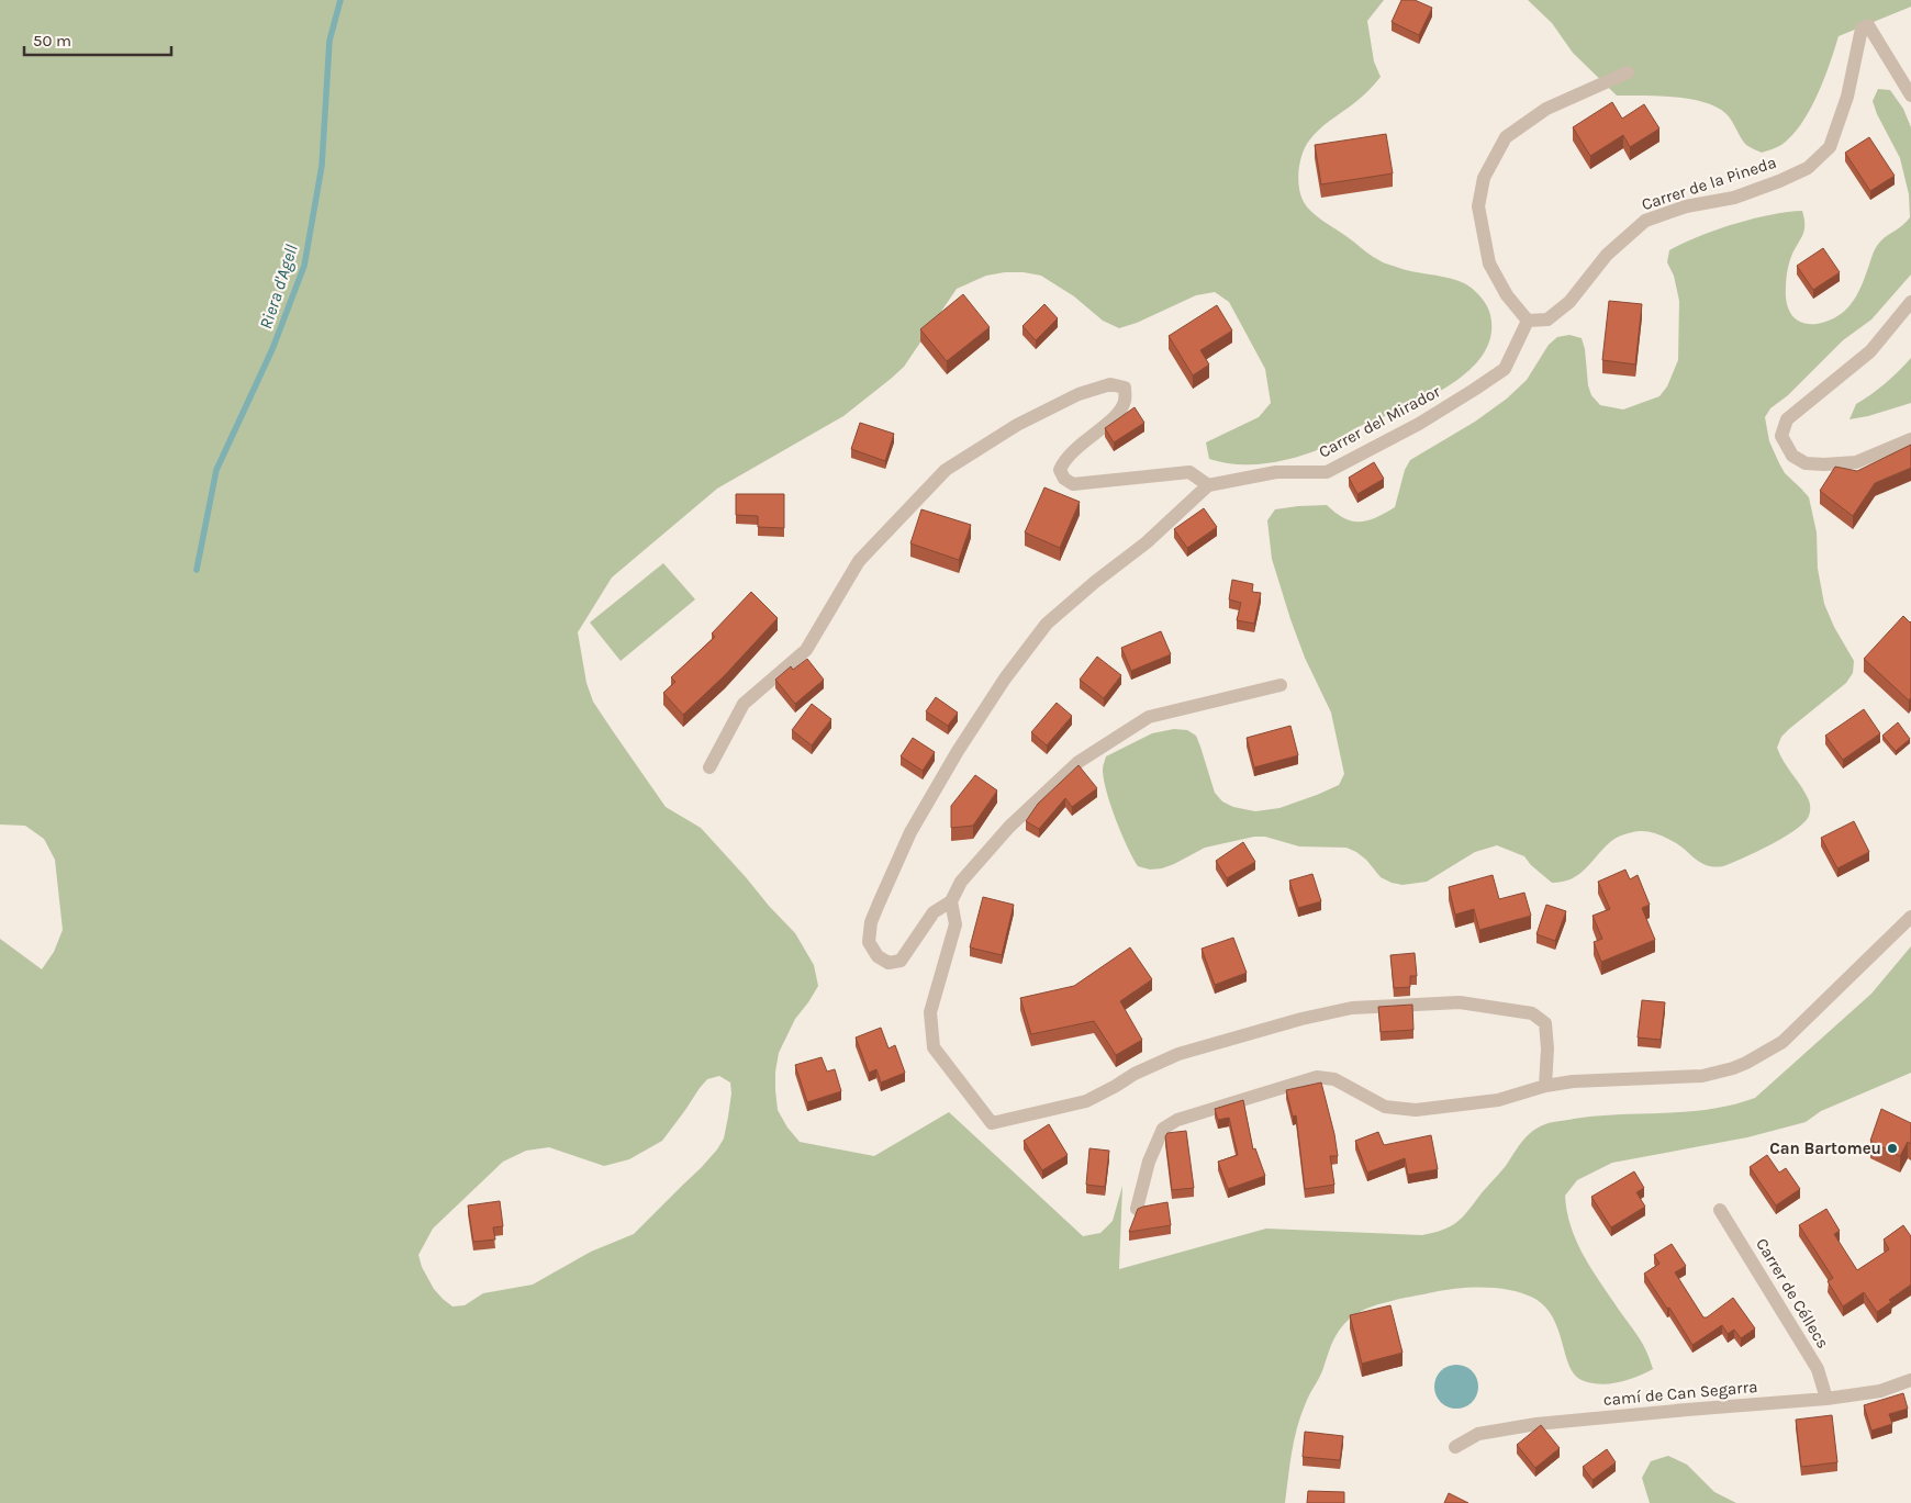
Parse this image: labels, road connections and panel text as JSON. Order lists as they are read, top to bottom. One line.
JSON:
{"streets":{"street":["Carrer de la Pineda","Carrer del Mirador","Carrer de Céllecs","camí de Can Segarra"]},"crossings":[["Carrer de la Pineda","Carrer del Mirador"],["Carrer de Céllecs","camí de Can Segarra"]],"water":["Riera d'Agell"],"places":["Can Bartomeu"],"scale_bar":"50 m"}
